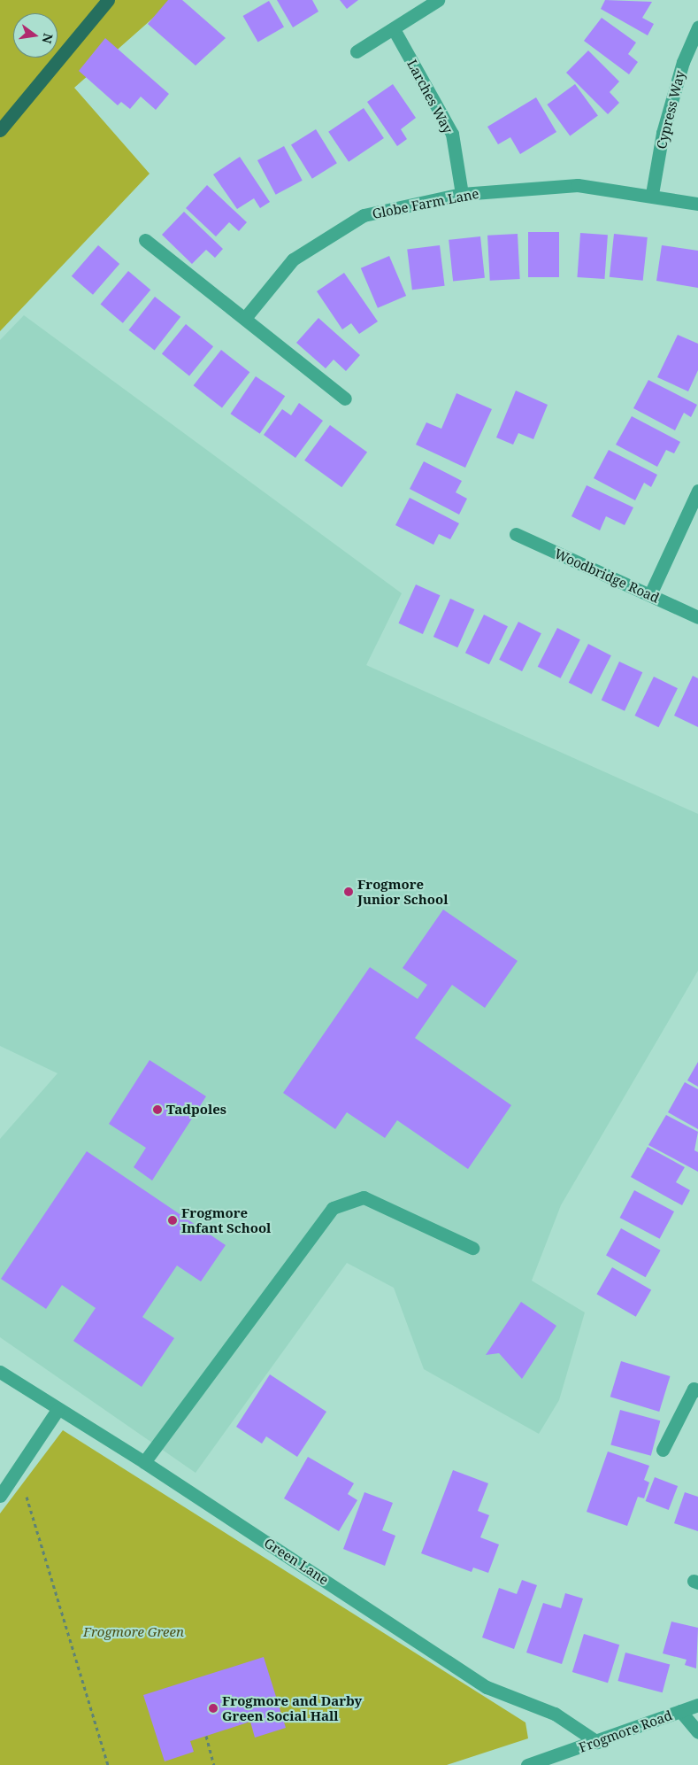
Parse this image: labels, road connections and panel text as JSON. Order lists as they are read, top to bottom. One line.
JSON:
{"streets":{"street":["Larches Way","Cypress Way","Globe Farm Lane","Woodbridge Road","Green Lane","Frogmore Road"]},"crossings":[["Larches Way","Globe Farm Lane"],["Cypress Way","Globe Farm Lane"],["Green Lane","Frogmore Road"]],"parks":["Frogmore Green"],"places":["Frogmore Junior School","Tadpoles","Frogmore Infant School","Frogmore and Darby Green Social Hall"],"north":"right"}
